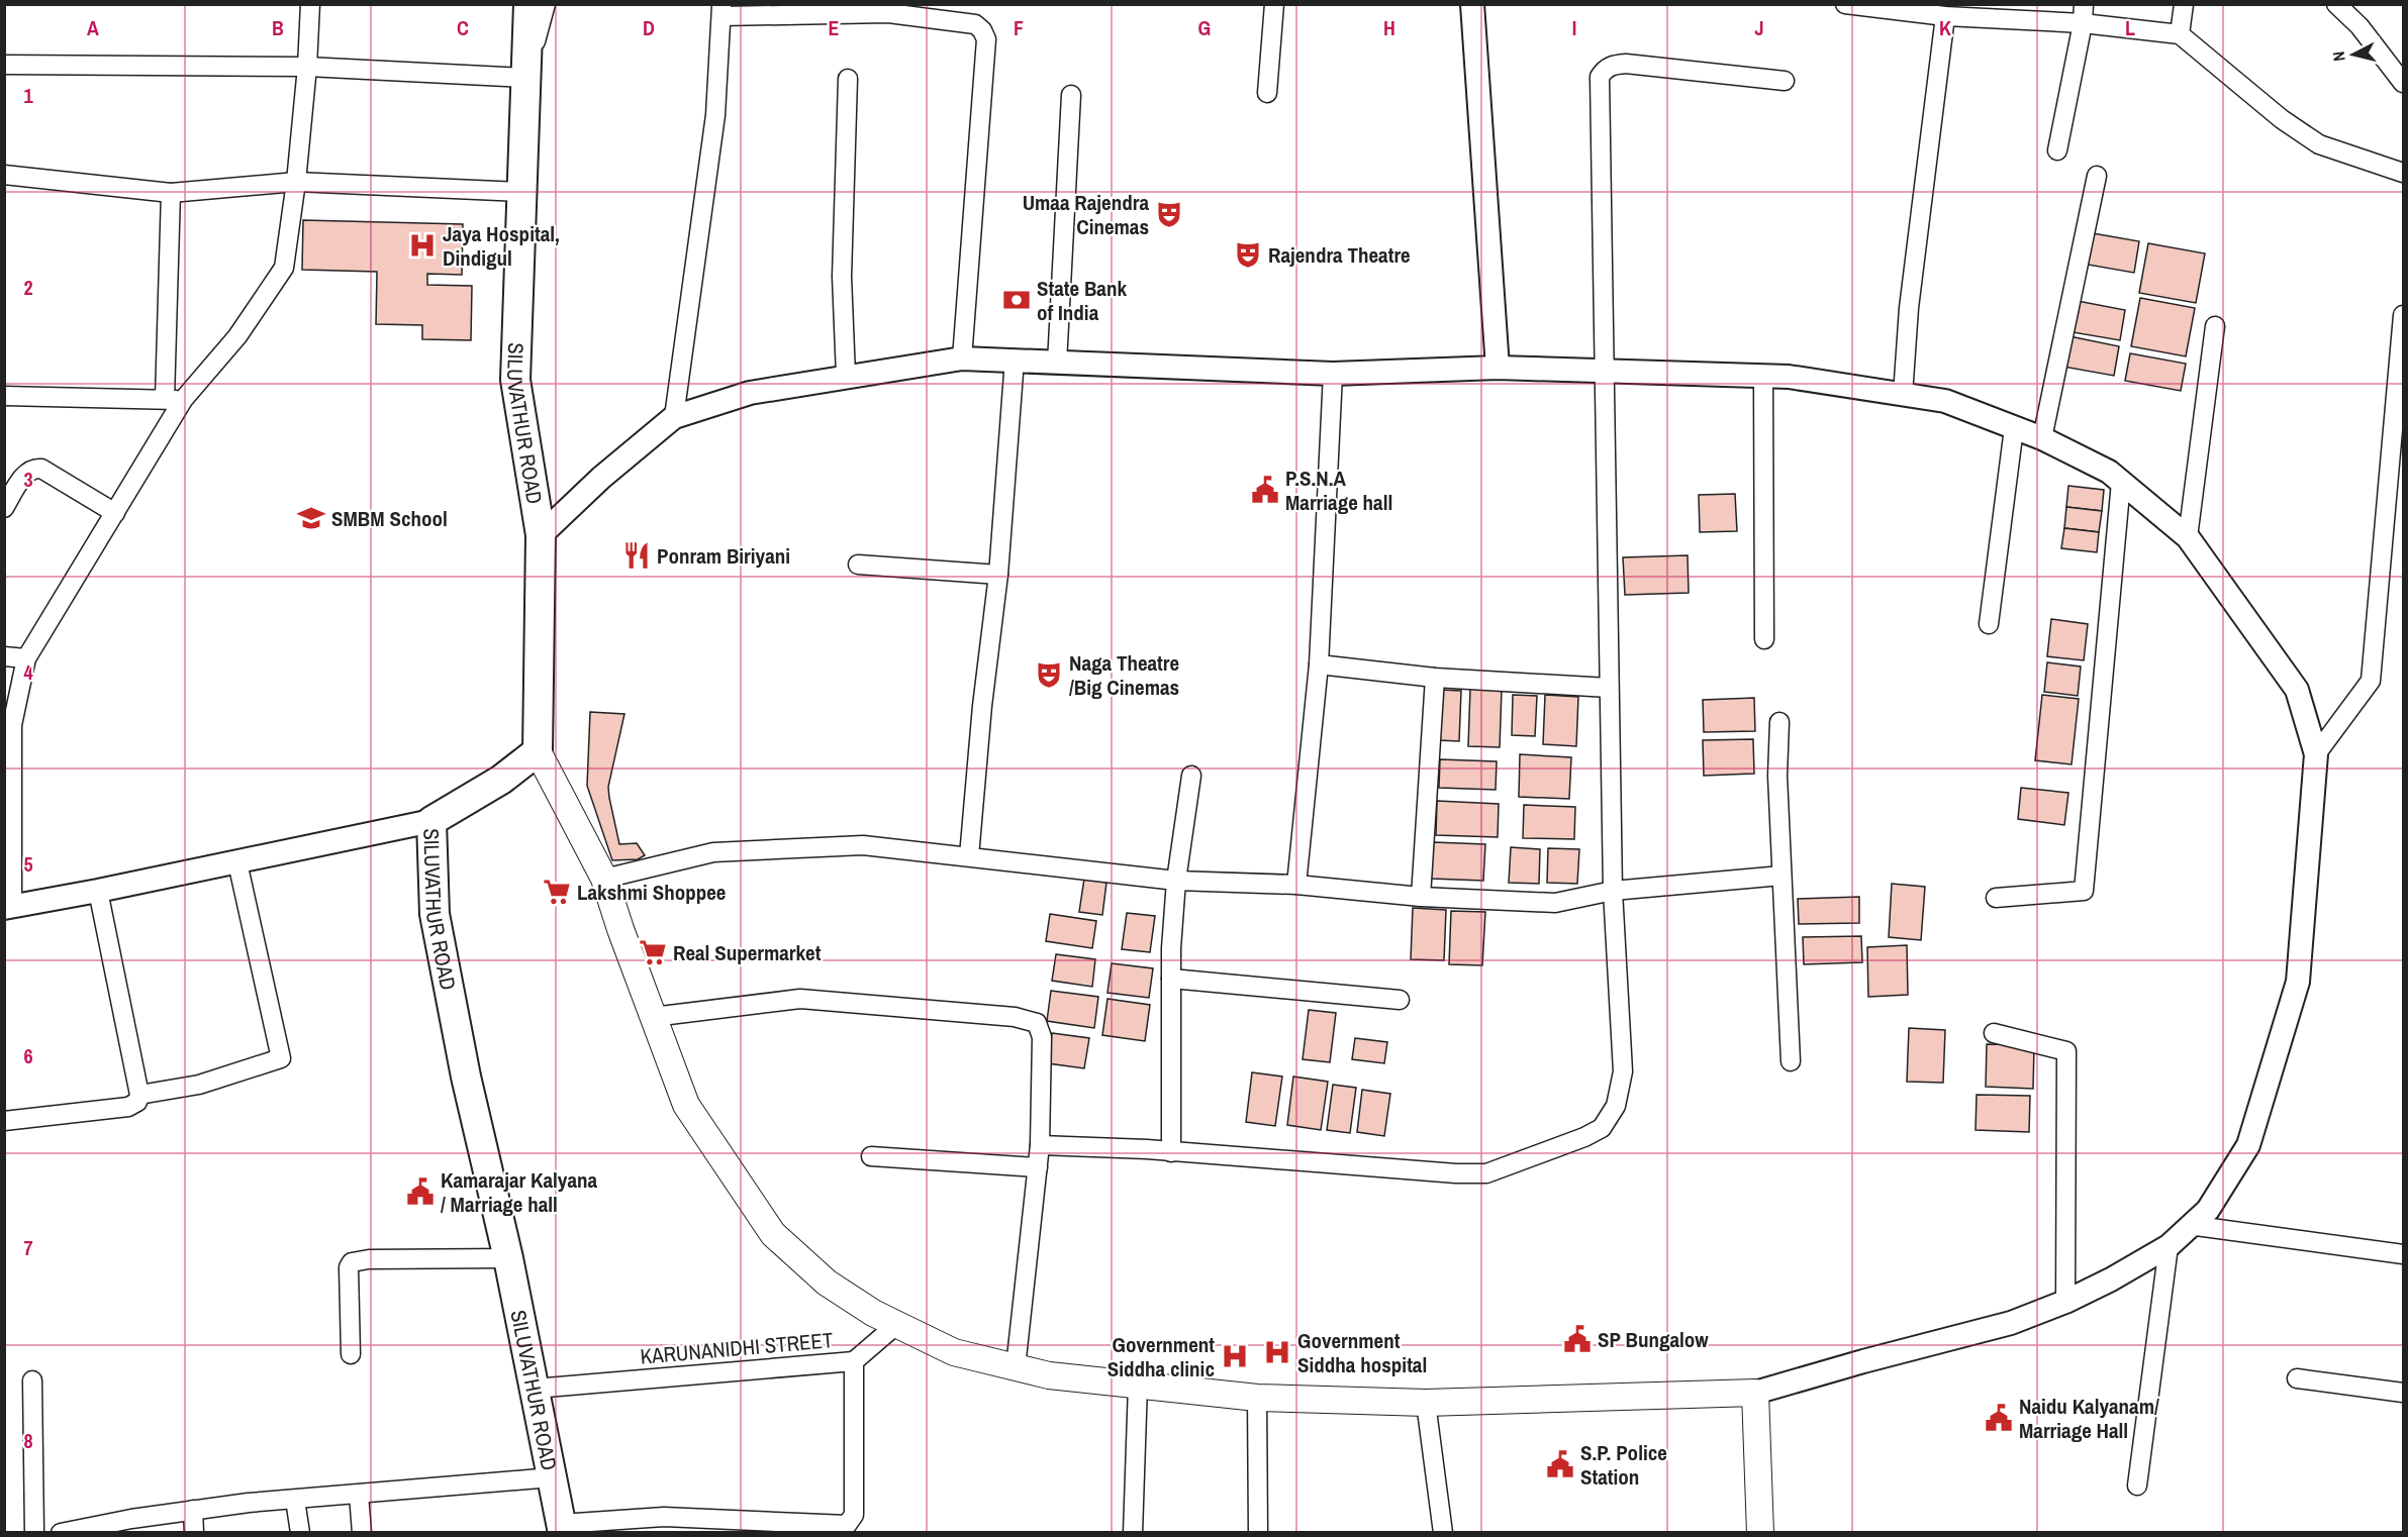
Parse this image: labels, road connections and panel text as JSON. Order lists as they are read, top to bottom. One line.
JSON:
{"streets":{"main road":["SILUVATHUR ROAD"],"street":["KARUNANIDHI STREET"]},"crossings":[["SILUVATHUR ROAD","KARUNANIDHI STREET"]],"places":{"theatre":["Umaa Rajendra Cinemas","Rajendra Theatre","Naga Theatre /Big Cinemas"],"hospital":["Jaya Hospital, Dindigul","Government Siddha hospital","Government Siddha clinic"],"bank":["State Bank of India"],"public building":["P.S.N.A Marriage hall","Kamarajar Kalyana / Marriage hall","SP Bungalow","Naidu Kalyanam/ Marriage Hall","S.P. Police Station"],"school or university":["SMBM School"],"restaurant":["Ponram Biriyani"],"supermarket":["Lakshmi Shoppee","Real Supermarket"]},"north":"left","grid":{"columns":["A","B","C","D","E","F","G","H","I","J","K","L"],"rows":["1","2","3","4","5","6","7","8"]}}
